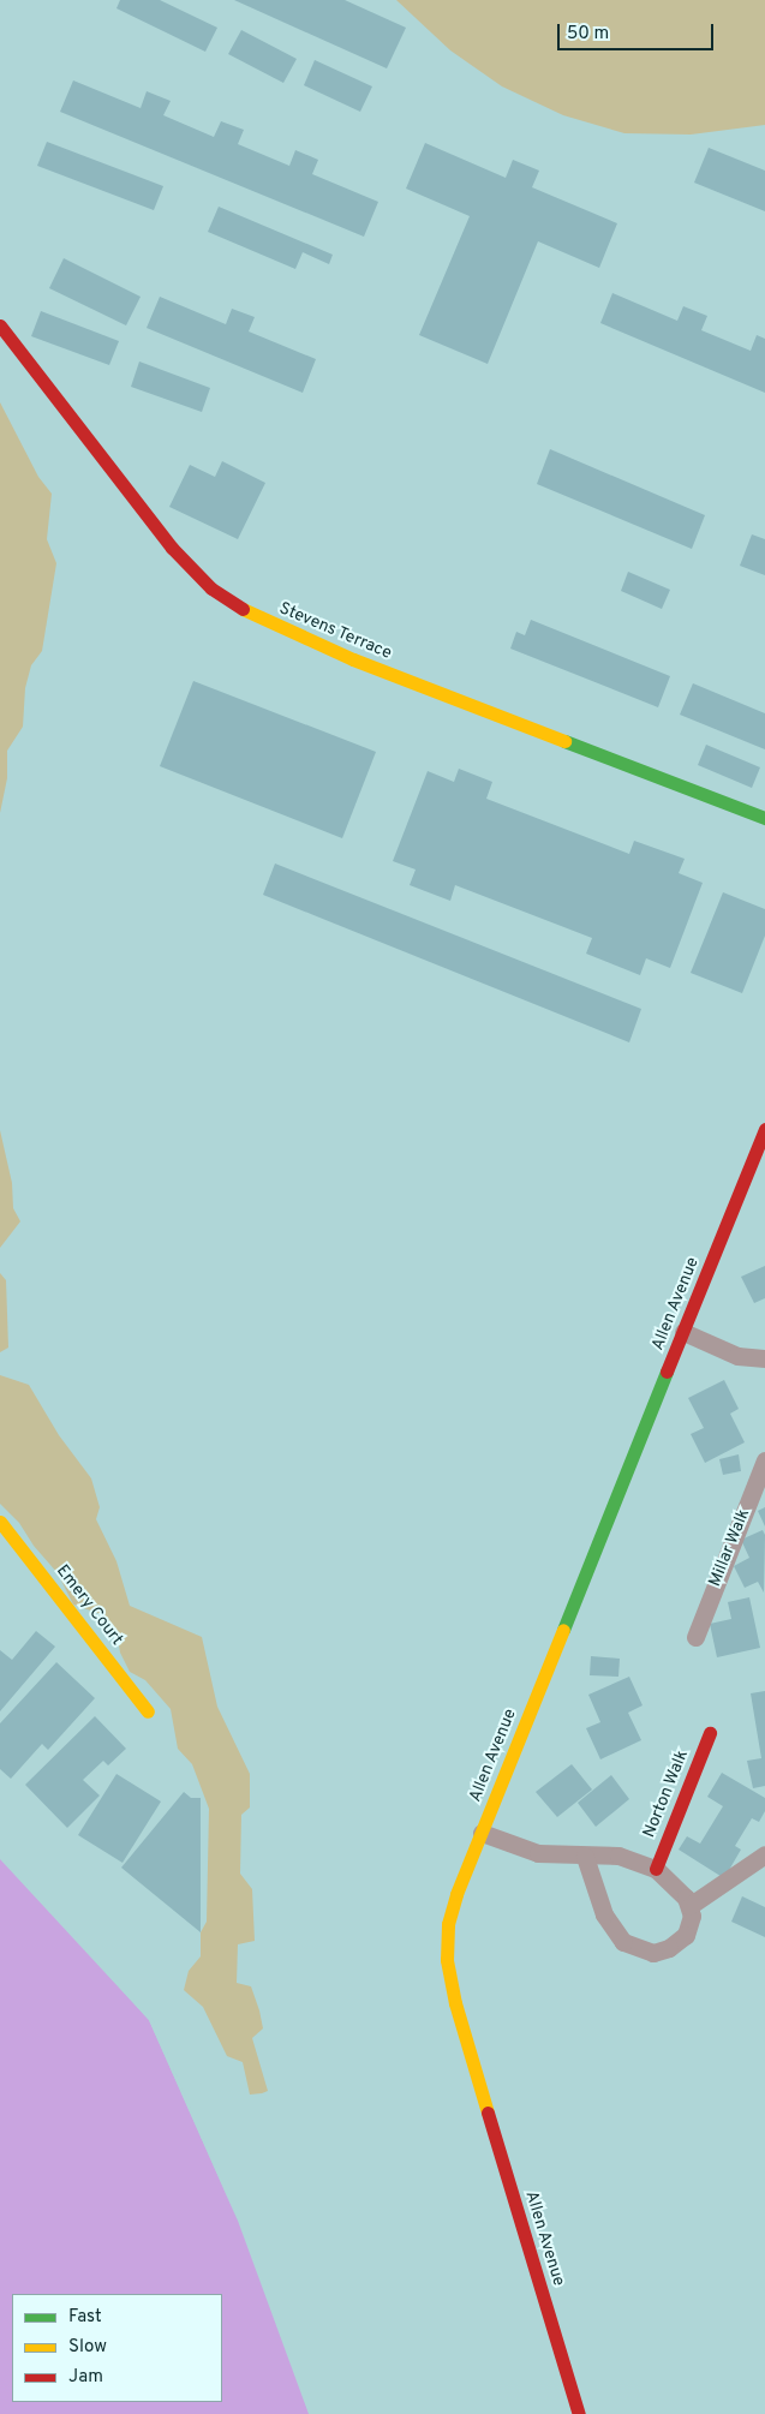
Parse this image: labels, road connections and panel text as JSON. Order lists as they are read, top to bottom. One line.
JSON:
{"streets":{"street":["Stevens Terrace","Allen Avenue","Millar Walk","Emery Court","Norton Walk"]},"legend":["Fast","Slow","Jam"],"scale_bar":"50 m"}
